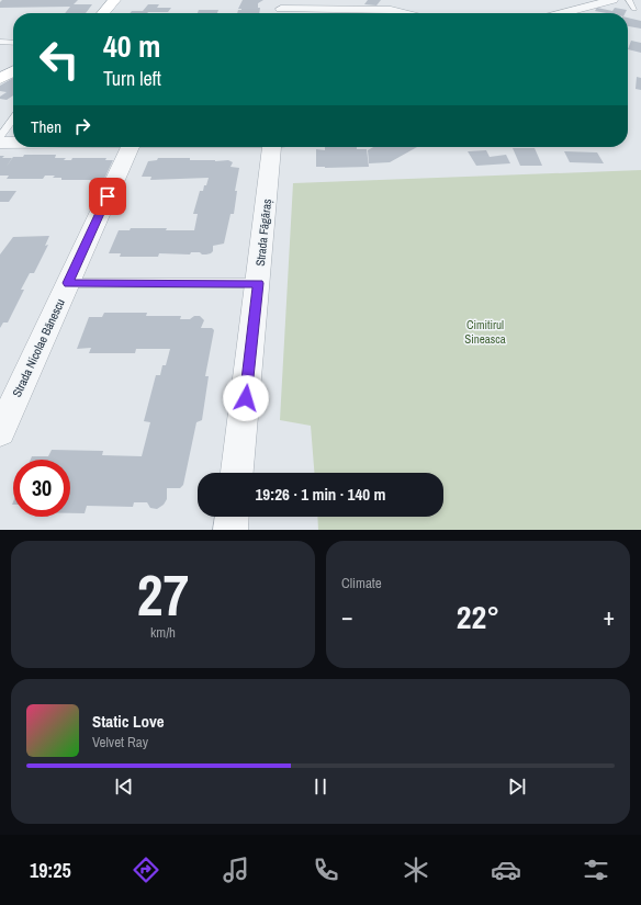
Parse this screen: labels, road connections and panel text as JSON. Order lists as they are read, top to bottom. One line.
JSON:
{"streets":{"street":["Strada Făgăraș","Strada Nicolae Bănescu"]},"parks":["Cimitirul Sineasca"],"page":{"turn":["40 m","Turn left"],"then":"Then","limit":"30","trip":"19:26 · 1 min · 140 m","tile":[["27","km/h"],"Climate"],"heat":["−","22°","+"],"song":["Static Love","Velvet Ray"],"tabs":"19:25"}}
